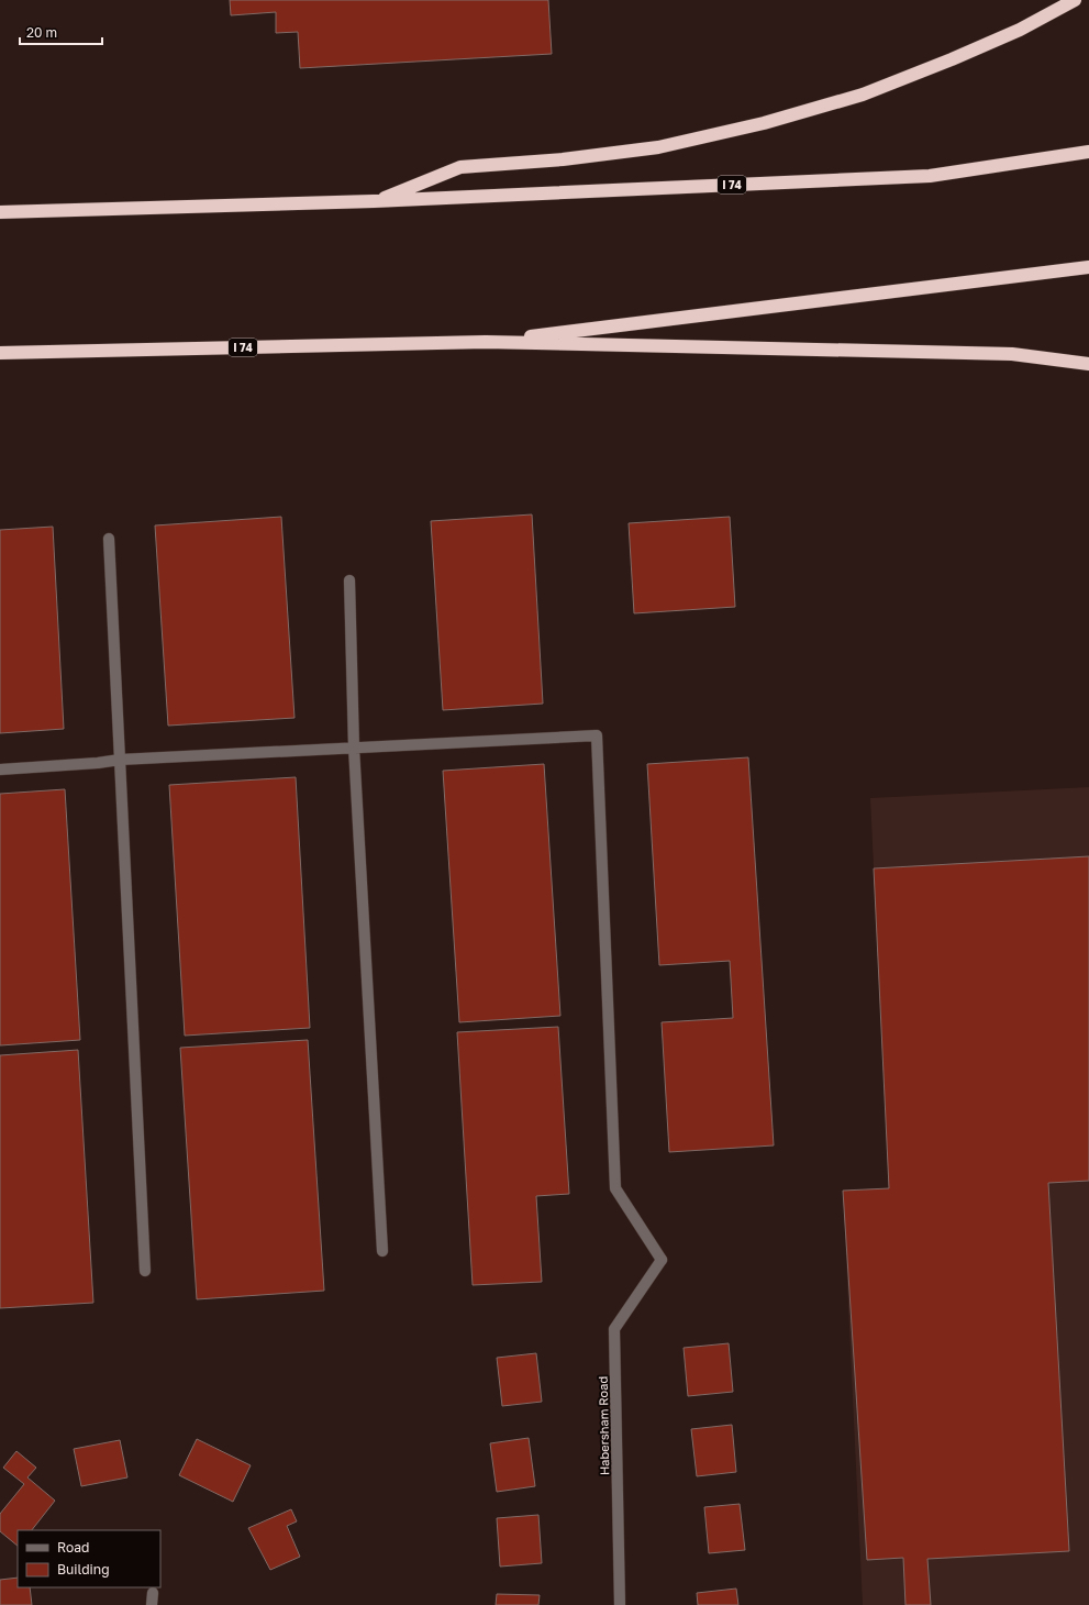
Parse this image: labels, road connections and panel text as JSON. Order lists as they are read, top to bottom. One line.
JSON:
{"streets":{"highway":["I 74"],"street":["Habersham Road"]},"legend":["Road","Building"],"scale_bar":"20 m"}
